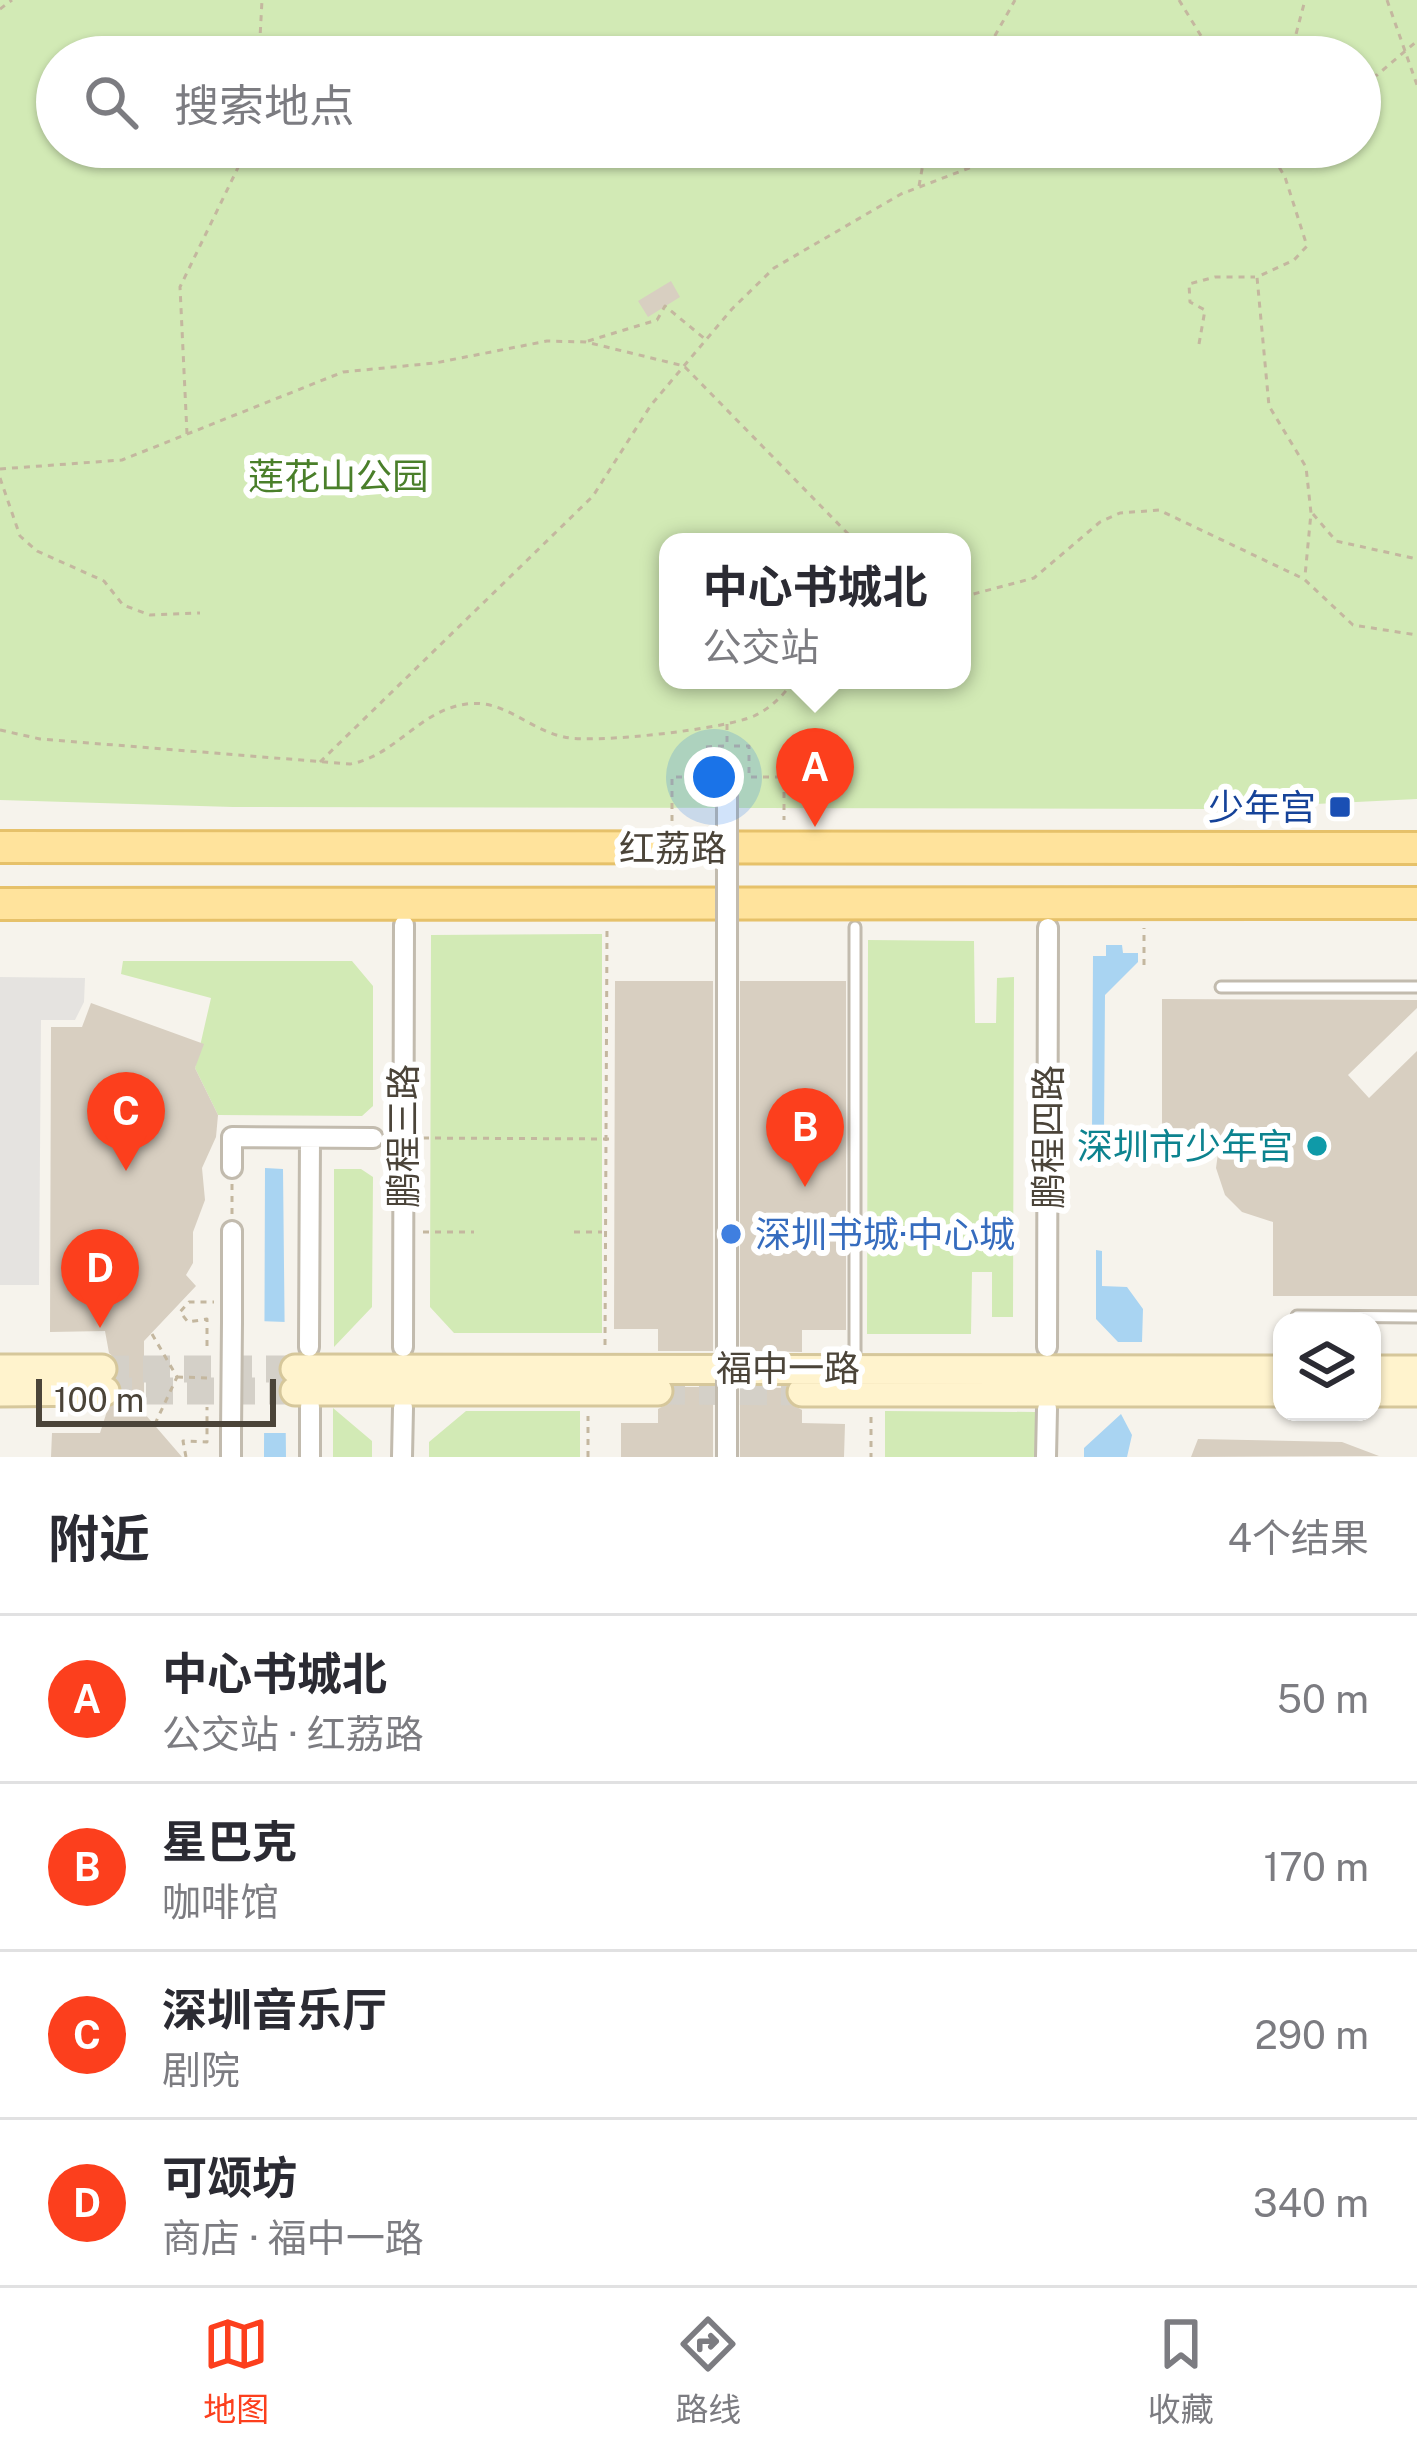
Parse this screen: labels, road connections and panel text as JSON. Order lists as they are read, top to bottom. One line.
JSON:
{"streets":{"main road":["红荔路"],"street":["鹏程三路","鹏程四路","福中一路"]},"parks":["莲花山公园"],"places":{"transit":["少年宫"],"other":["深圳市少年宫","深圳书城·中心城"]},"scale_bar":"100 m","page":{"search":"搜索地点","popup":["中心书城北","公交站"],"pins":["A","C","B","D"],"scale":"100 m","heading":["附近","4个结果"],"list":[{"mark":"A","name":"中心书城北","note":"公交站 · 红荔路","value":"50 m"},{"mark":"B","name":"星巴克","note":"咖啡馆","value":"170 m"},{"mark":"C","name":"深圳音乐厅","note":"剧院","value":"290 m"},{"mark":"D","name":"可颂坊","note":"商店 · 福中一路","value":"340 m"}],"nav":["地图","路线","收藏"]}}
